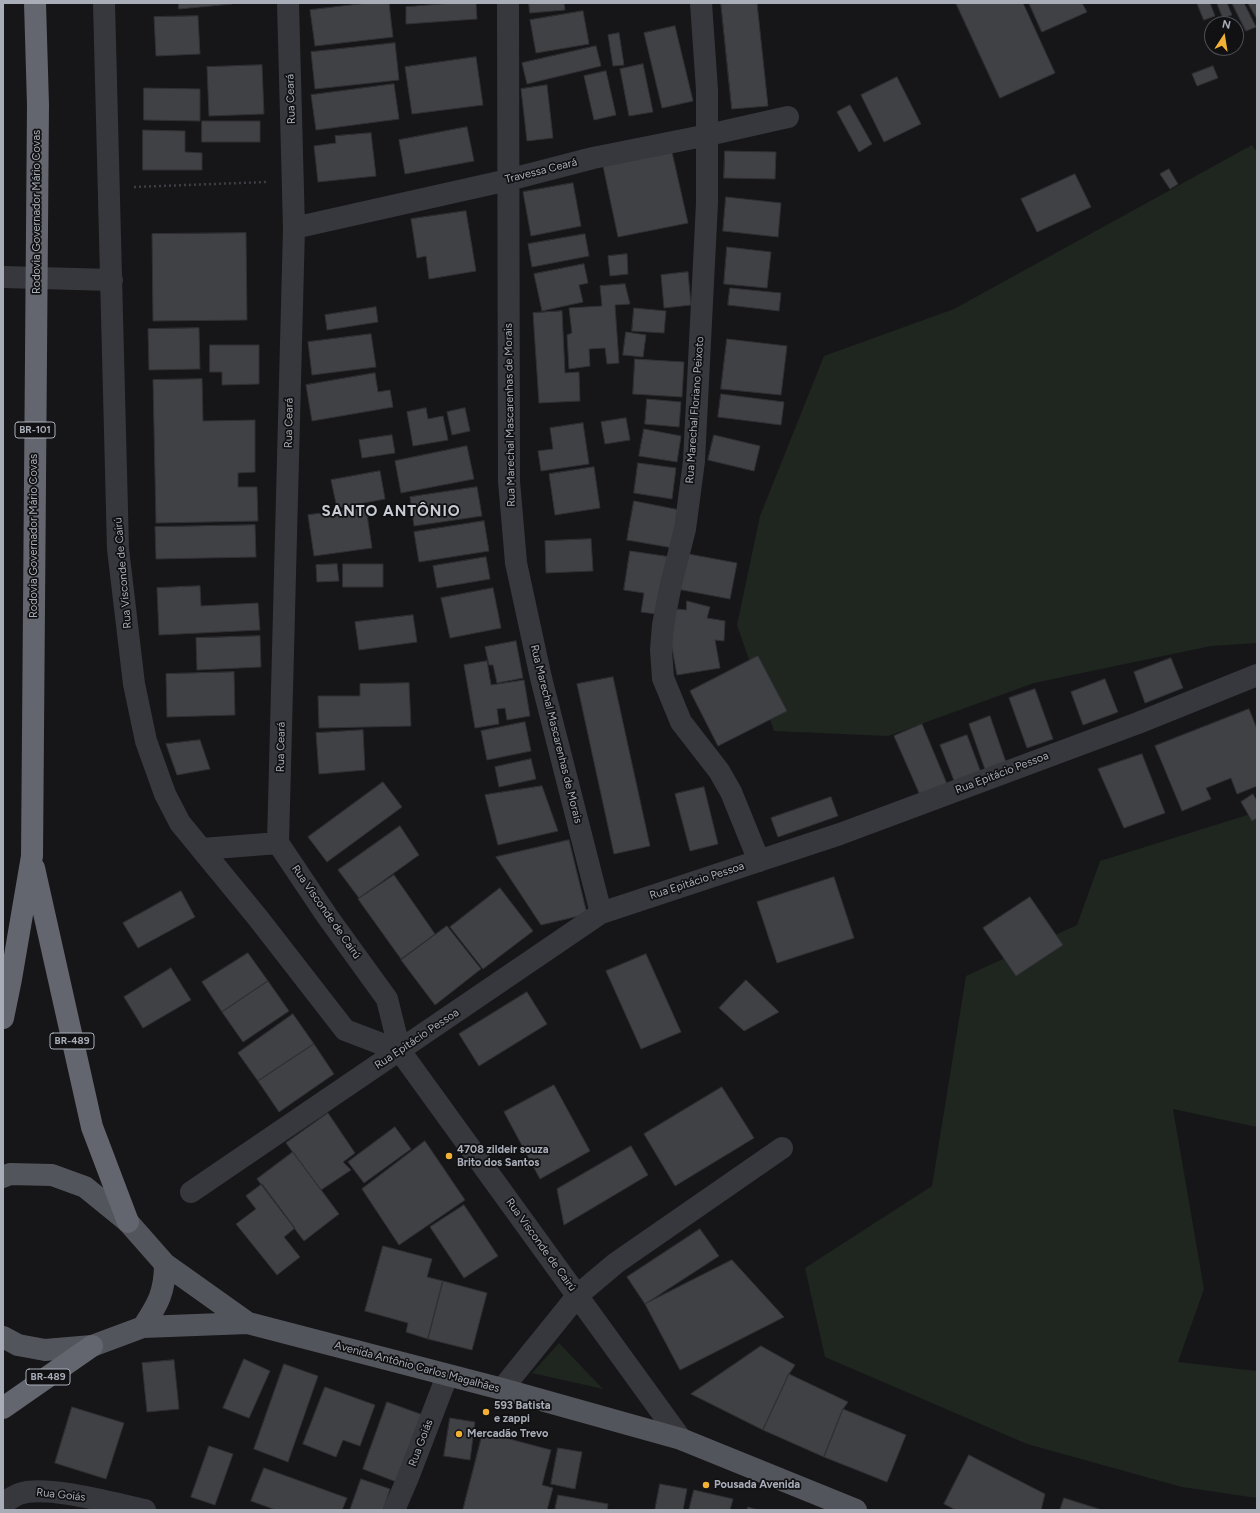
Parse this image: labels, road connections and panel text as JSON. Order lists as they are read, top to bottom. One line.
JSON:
{"streets":{"highway":["Rodovia Governador Mário Covas","BR-101","BR-489"],"main road":["Avenida Antônio Carlos Magalhães"],"street":["Rua Ceará","Travessa Ceará","Rua Marechal Floriano Peixoto","Rua Marechal Mascarenhas de Morais","Rua Visconde de Cairú","Rua Epitácio Pessoa","Rua Goiás"]},"crossings":[["Rua Ceará","Travessa Ceará"],["Rua Ceará","Rua Visconde de Cairú"],["Travessa Ceará","Rua Marechal Floriano Peixoto"],["Travessa Ceará","Rua Marechal Mascarenhas de Morais"],["Rodovia Governador Mário Covas","BR-489"],["Rua Marechal Floriano Peixoto","Rua Epitácio Pessoa"],["Rua Marechal Mascarenhas de Morais","Rua Epitácio Pessoa"],["Rua Visconde de Cairú","Rua Epitácio Pessoa"],["Rua Visconde de Cairú","Avenida Antônio Carlos Magalhães"],["BR-489","Avenida Antônio Carlos Magalhães"],["Avenida Antônio Carlos Magalhães","Rua Goiás"]],"districts":["SANTO ANTÔNIO"],"places":["4708 zildeir souza Brito dos Santos","593 Batista e zappi","Mercadão Trevo","Pousada Avenida"],"north":"top"}
